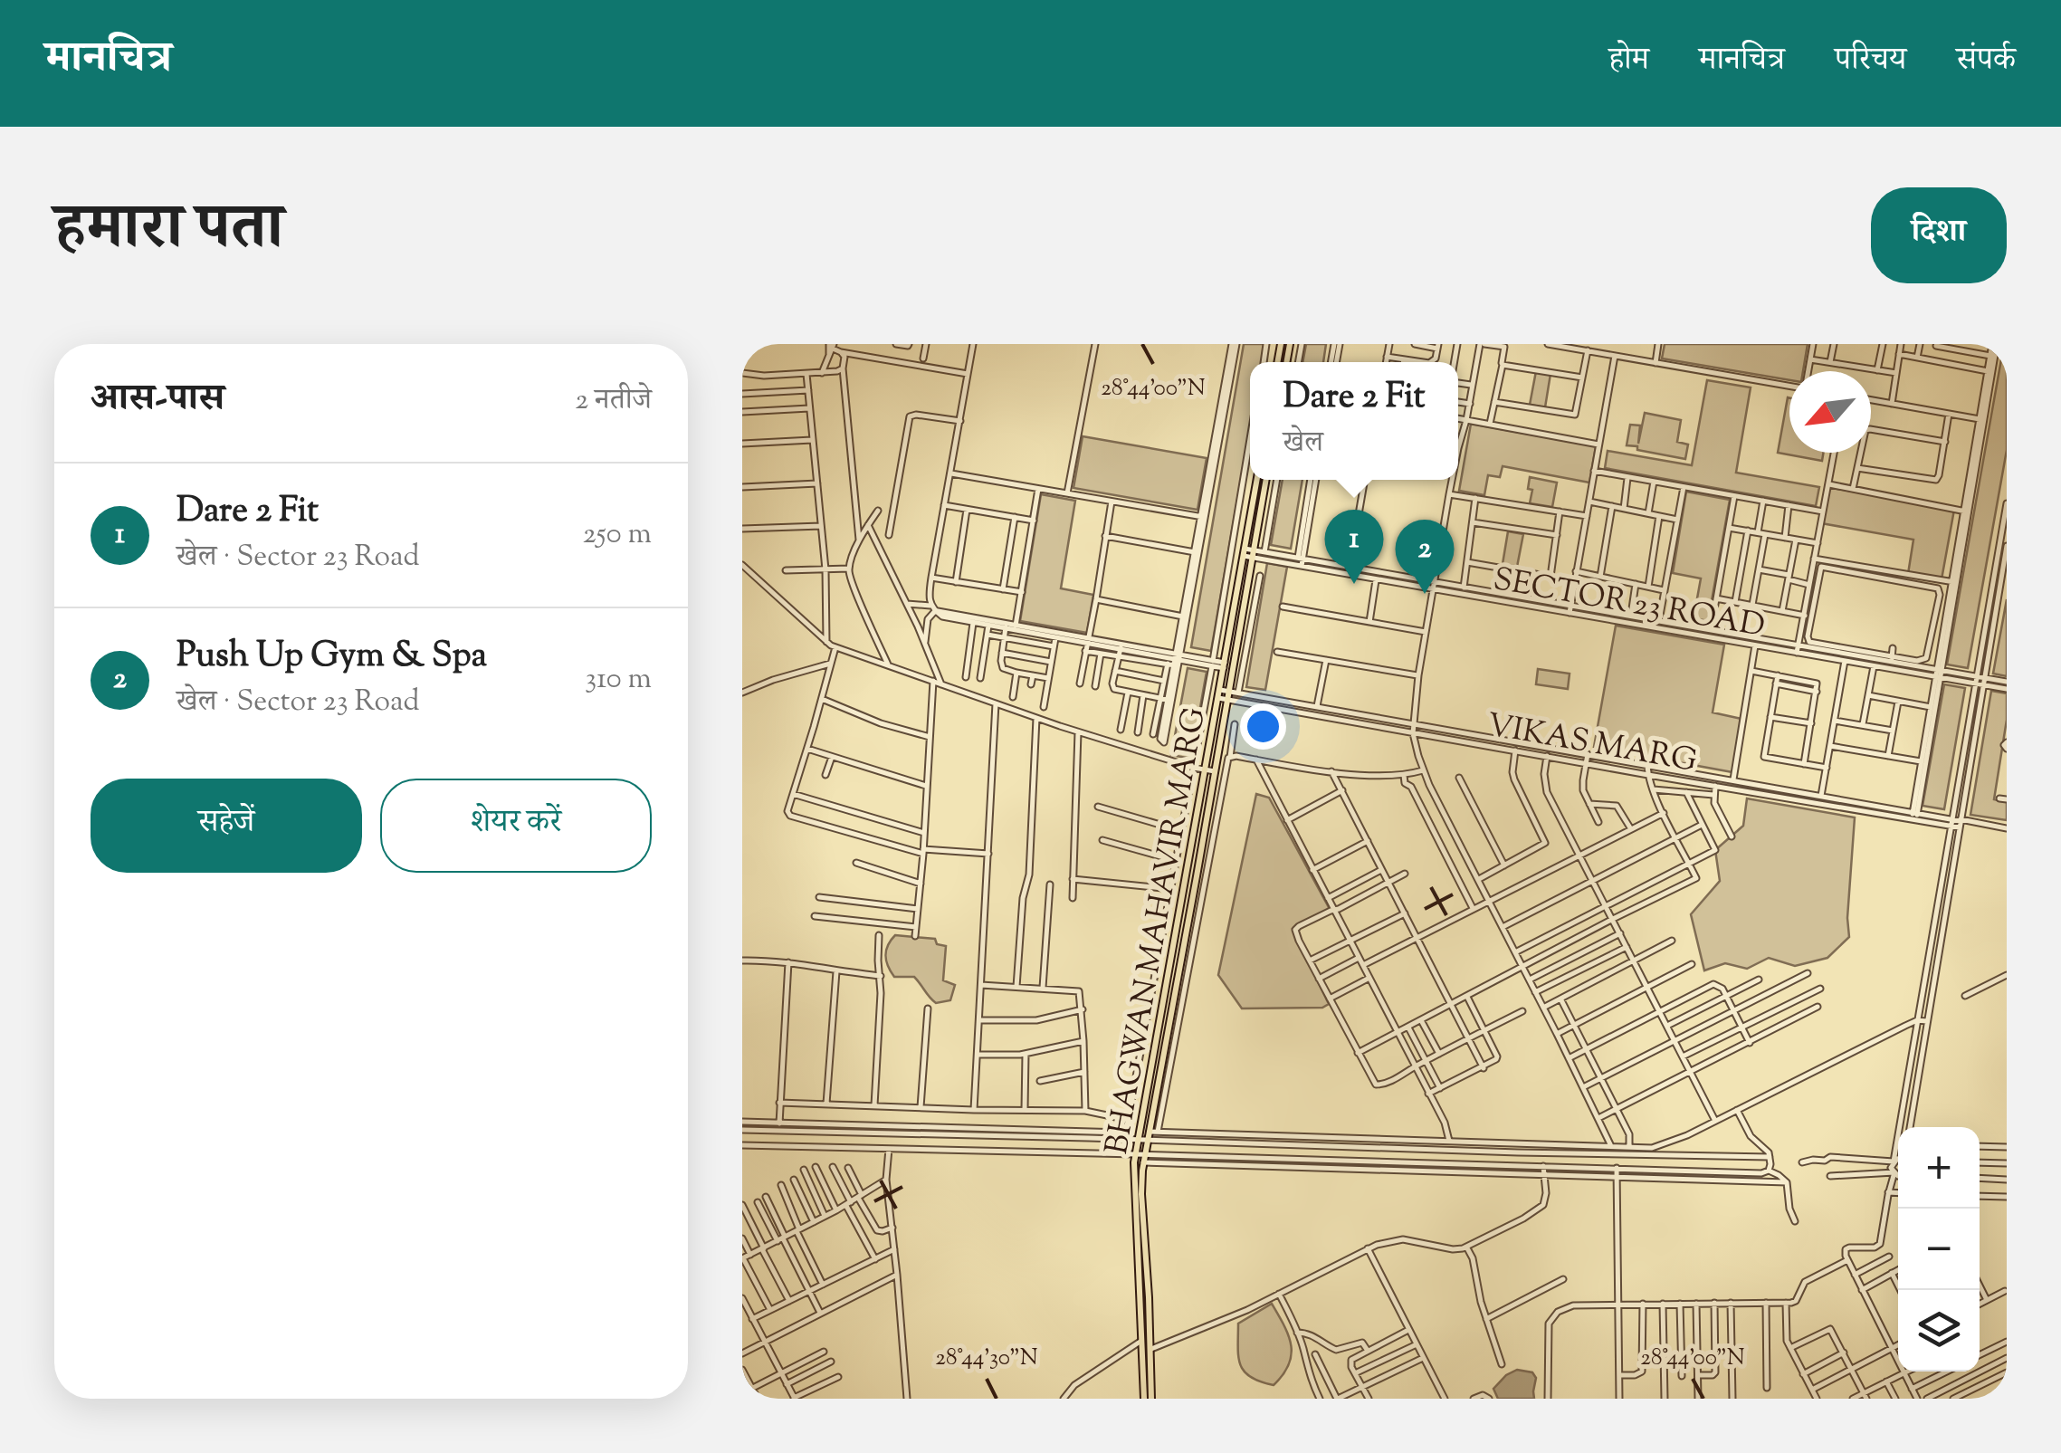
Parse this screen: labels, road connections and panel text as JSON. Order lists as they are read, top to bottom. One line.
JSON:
{"streets":{"main road":["BHAGWAN MAHAVIR MARG"],"street":["SECTOR 23 ROAD","VIKAS MARG"]},"crossings":[["SECTOR 23 ROAD","BHAGWAN MAHAVIR MARG"],["VIKAS MARG","BHAGWAN MAHAVIR MARG"]],"north":"bottom left","page":{"header":"मानचित्र","nav":["होम","मानचित्र","परिचय","संपर्क"],"title":"हमारा पता","buttons":["दिशा",["सहेजें","शेयर करें"]],"heading":["आस-पास","2 नतीजे"],"popup":["Dare 2 Fit","खेल"],"list":[{"mark":"1","name":"Dare 2 Fit","note":"खेल · Sector 23 Road","value":"250 m"},{"mark":"2","name":"Push Up Gym & Spa","note":"खेल · Sector 23 Road","value":"310 m"}],"pins":["1","2"],"map_buttons":["+","−"]},"coordinates":["28°44'00\"N","28°44'30\"N"]}
